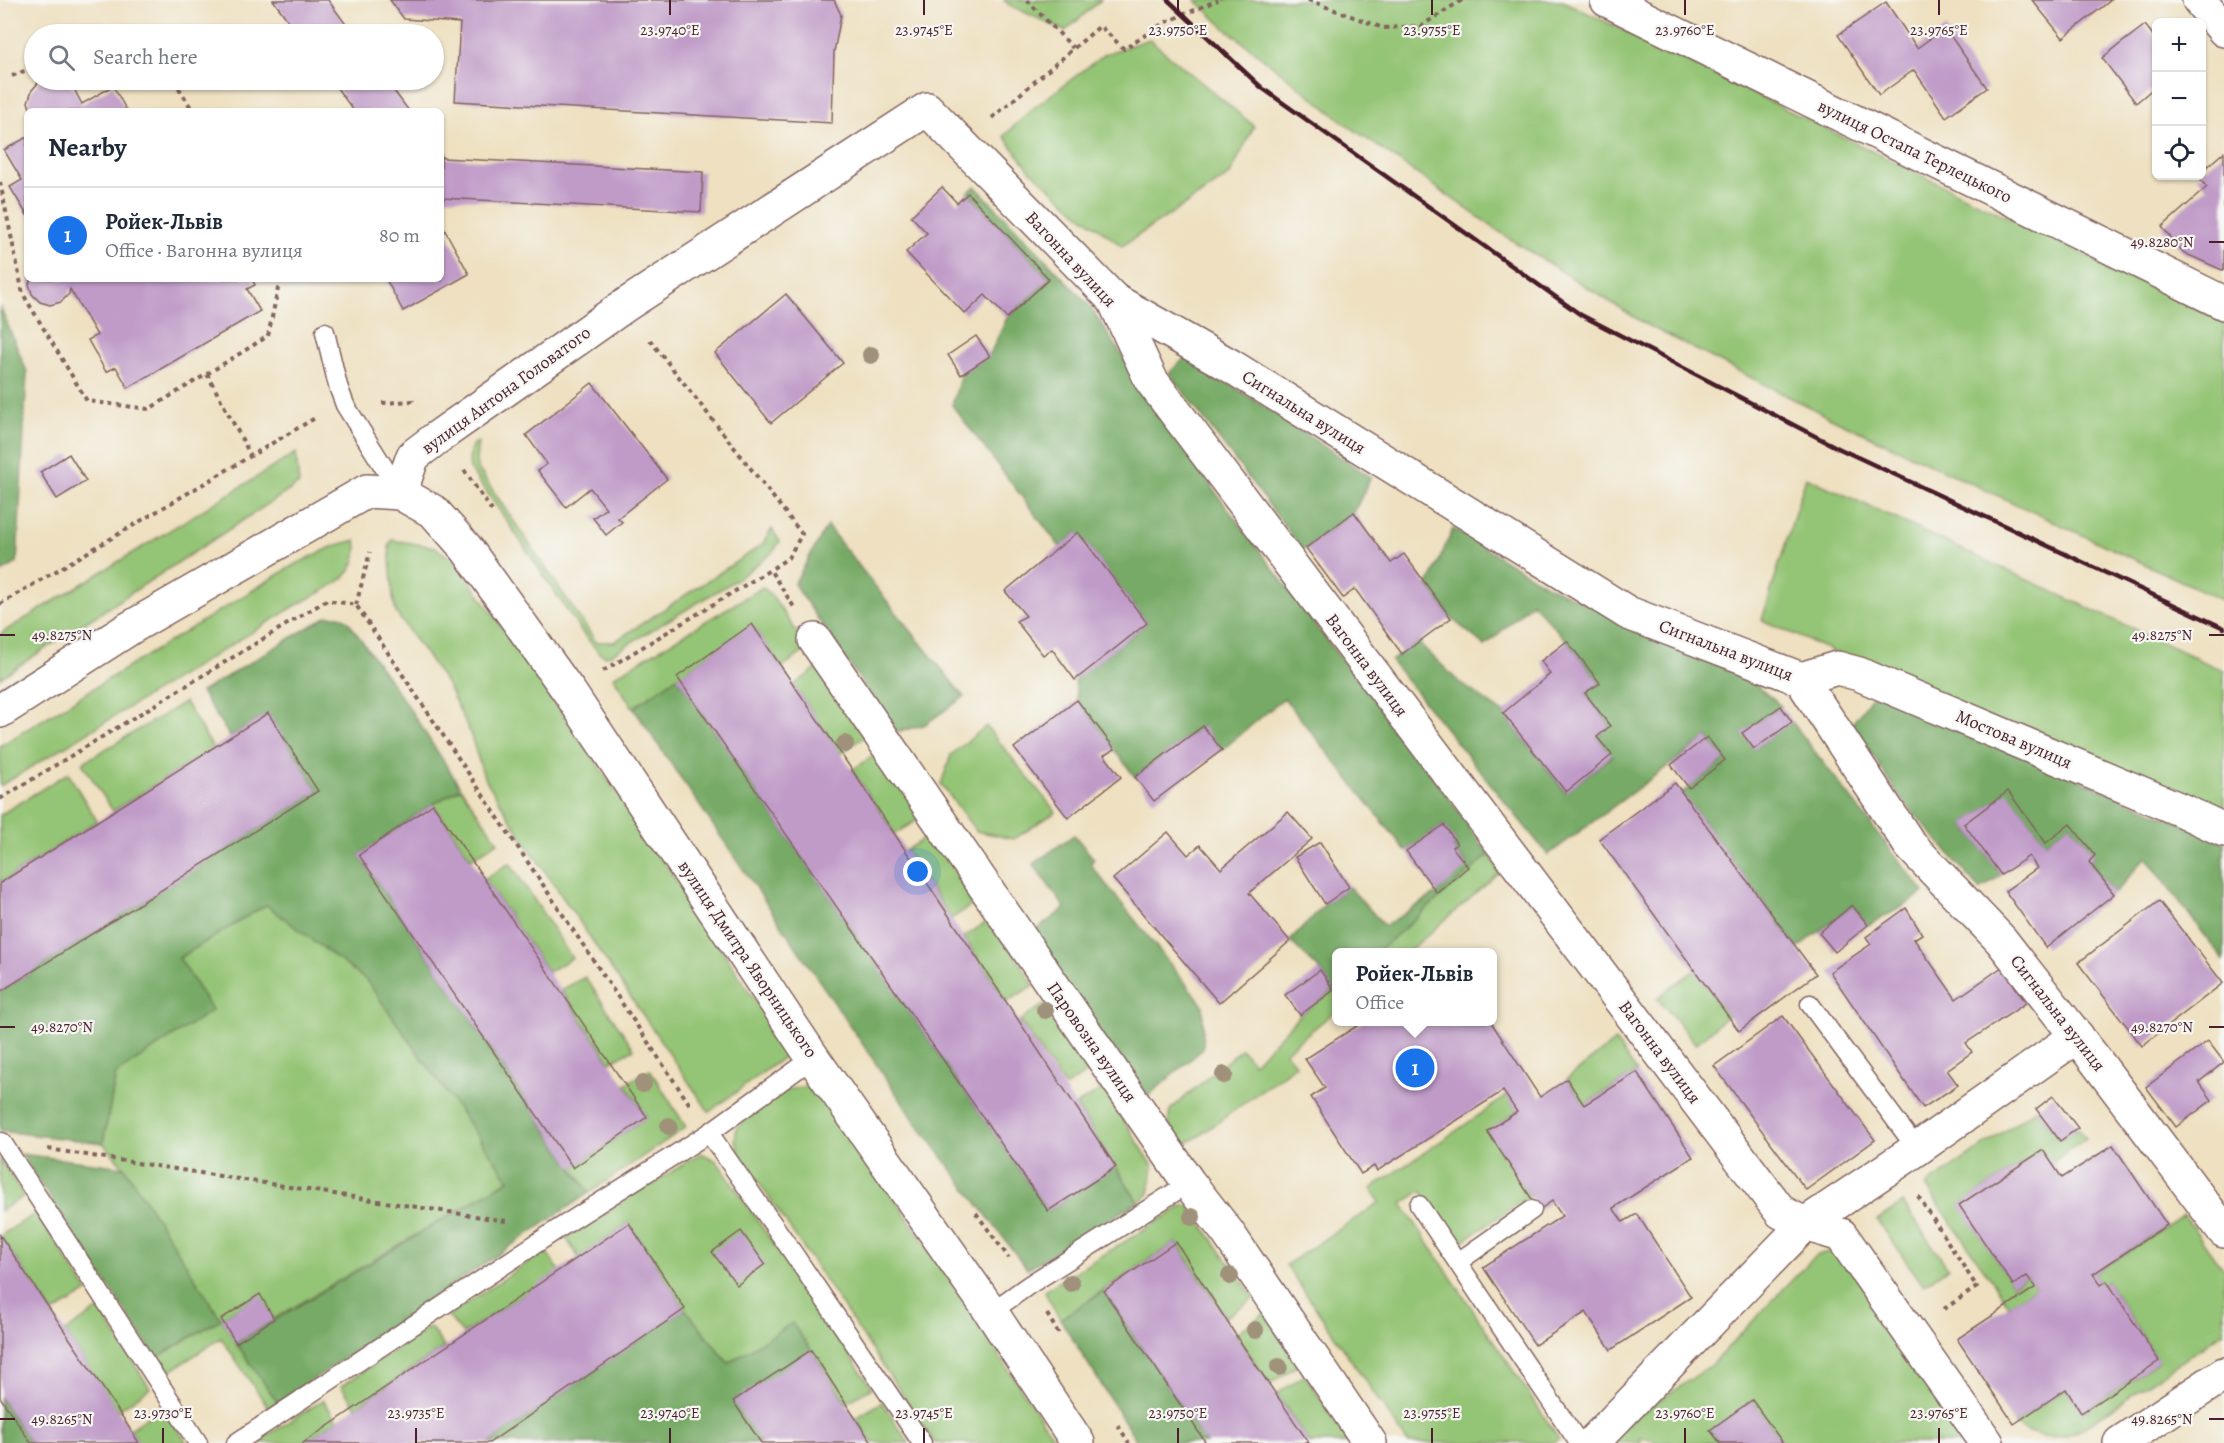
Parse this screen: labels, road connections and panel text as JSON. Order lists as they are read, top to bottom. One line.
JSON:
{"streets":{"street":["вулиця Остапа Терлецького","Вагонна вулиця","вулиця Антона Головатого","Сигнальна вулиця","Мостова вулиця","вулиця Дмитра Яворницького","Паровозна вулиця"]},"crossings":[["Вагонна вулиця","вулиця Антона Головатого"],["Вагонна вулиця","Сигнальна вулиця"],["вулиця Антона Головатого","вулиця Дмитра Яворницького"],["Сигнальна вулиця","Мостова вулиця"]],"page":{"map_buttons":["+","−"],"search":"Search here","heading":"Nearby","list":[{"mark":"1","name":"Ройек-Львів","note":"Office · Вагонна вулиця","value":"80 m"}],"popup":["Ройек-Львів","Office"],"pins":"1"},"coordinates":["23.9740°E","23.9745°E","23.9750°E","23.9755°E","23.9760°E","23.9765°E","49.8280°N","49.8275°N","49.8270°N","23.9730°E","23.9735°E","49.8265°N"]}
